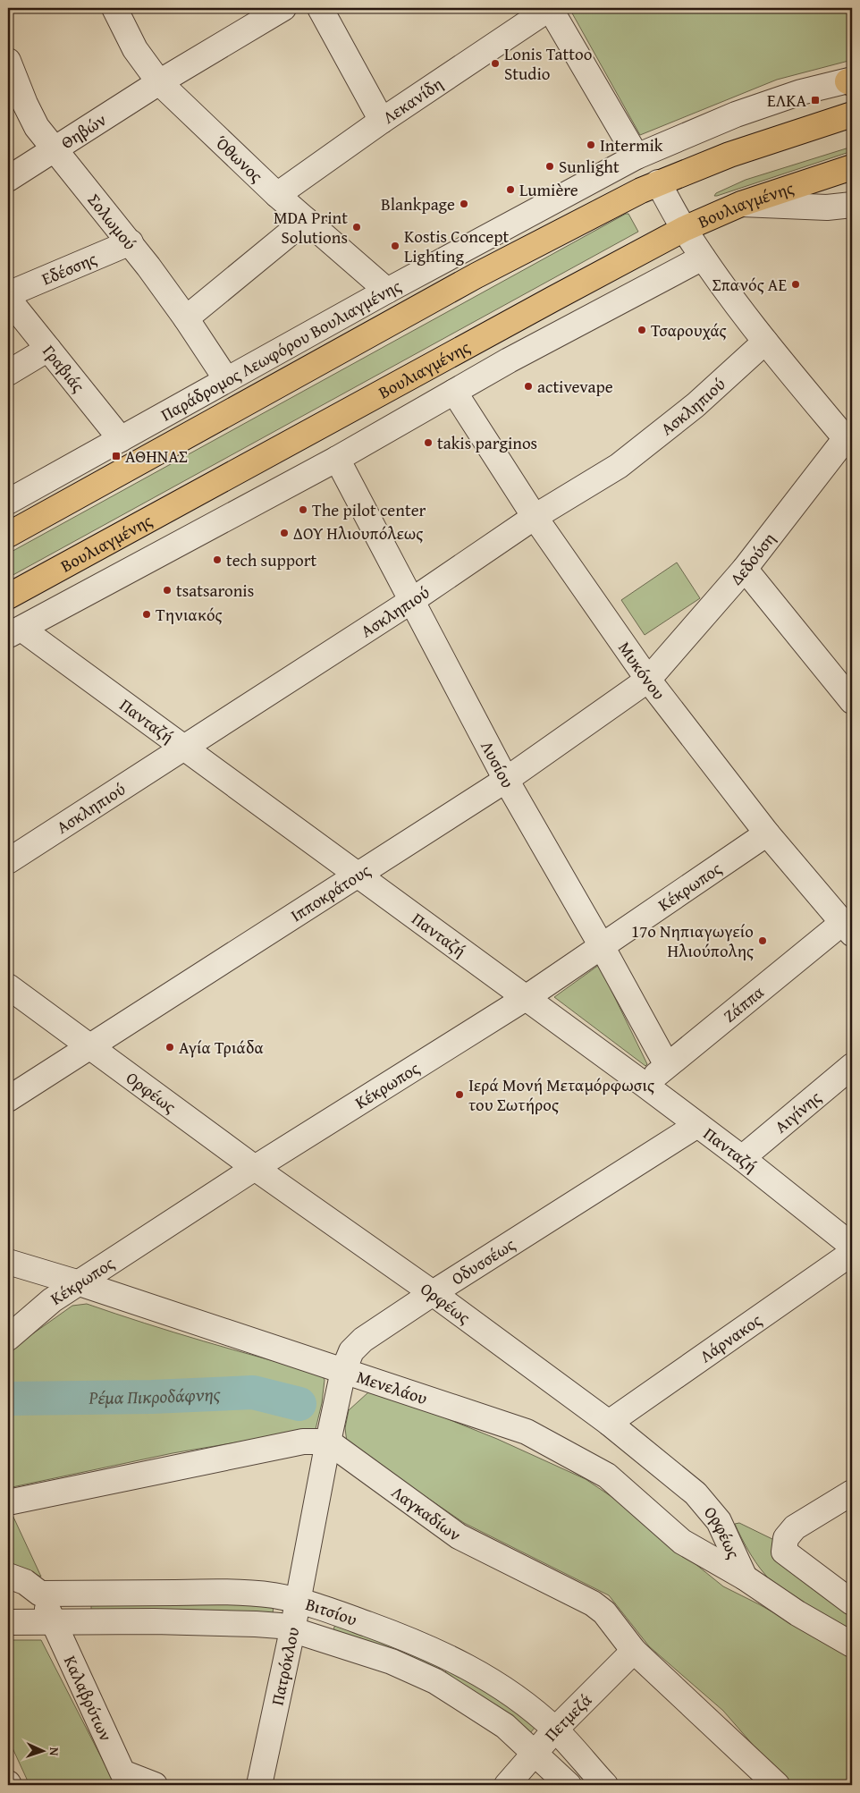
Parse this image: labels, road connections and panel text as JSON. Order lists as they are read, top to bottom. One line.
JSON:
{"streets":{"main road":["Βουλιαγμένης"],"street":["Λεκανίδη","Θηβών","Όθωνος","Σολωμού","Εδέσσης","Παράδρομος Λεωφόρου Βουλιαγμένης","Γραβιάς","Ασκληπιού","Δεδούση","Μυκόνου","Πανταζή","Λυσίου","Κέκρωπος","Ιπποκράτους","Ζάππα","Ορφέως","Αιγίνης","Οδυσσέως","Λάρνακος","Μενελάου","Λαγκαδίων","Βιτσίου","Πατρόκλου","Καλαβρύτων","Πετμεζά"]},"crossings":[["Λεκανίδη","Όθωνος"],["Θηβών","Όθωνος"],["Θηβών","Σολωμού"],["Όθωνος","Παράδρομος Λεωφόρου Βουλιαγμένης"],["Σολωμού","Εδέσσης"],["Σολωμού","Παράδρομος Λεωφόρου Βουλιαγμένης"],["Παράδρομος Λεωφόρου Βουλιαγμένης","Γραβιάς"],["Ασκληπιού","Μυκόνου"],["Ασκληπιού","Πανταζή"],["Ασκληπιού","Λυσίου"],["Δεδούση","Μυκόνου"],["Δεδούση","Ιπποκράτους"],["Μυκόνου","Κέκρωπος"],["Μυκόνου","Ιπποκράτους"],["Μυκόνου","Ζάππα"],["Πανταζή","Κέκρωπος"],["Πανταζή","Ιπποκράτους"],["Πανταζή","Ζάππα"],["Πανταζή","Αιγίνης"],["Πανταζή","Οδυσσέως"],["Λυσίου","Κέκρωπος"],["Λυσίου","Ιπποκράτους"],["Λυσίου","Ζάππα"],["Κέκρωπος","Ορφέως"],["Κέκρωπος","Μενελάου"],["Ιπποκράτους","Ορφέως"],["Ορφέως","Οδυσσέως"],["Ορφέως","Λάρνακος"],["Ορφέως","Μενελάου"],["Οδυσσέως","Μενελάου"],["Οδυσσέως","Λαγκαδίων"],["Οδυσσέως","Πατρόκλου"],["Λαγκαδίων","Πατρόκλου"],["Λαγκαδίων","Πετμεζά"],["Βιτσίου","Πατρόκλου"],["Βιτσίου","Καλαβρύτων"],["Βιτσίου","Πετμεζά"]],"water":["Ρέμα Πικροδάφνης"],"places":{"other":["Lonis Tattoo Studio","Intermik","Sunlight","Lumière","Blankpage","MDA Print Solutions","Kostis Concept Lighting","Σπανός ΑΕ","Τσαρουχάς","activevape","takis parginos","The pilot center","ΔΟΥ Ηλιουπόλεως","tech support","tsatsaronis","Τηνιακός","17ο Νηπιαγωγείο Ηλιούπολης","Αγία Τριάδα","Ιερά Μονή Μεταμόρφωσις του Σωτήρος"],"transit":["ΕΛΚΑ","ΑΘΗΝΑΣ"]},"north":"right"}
